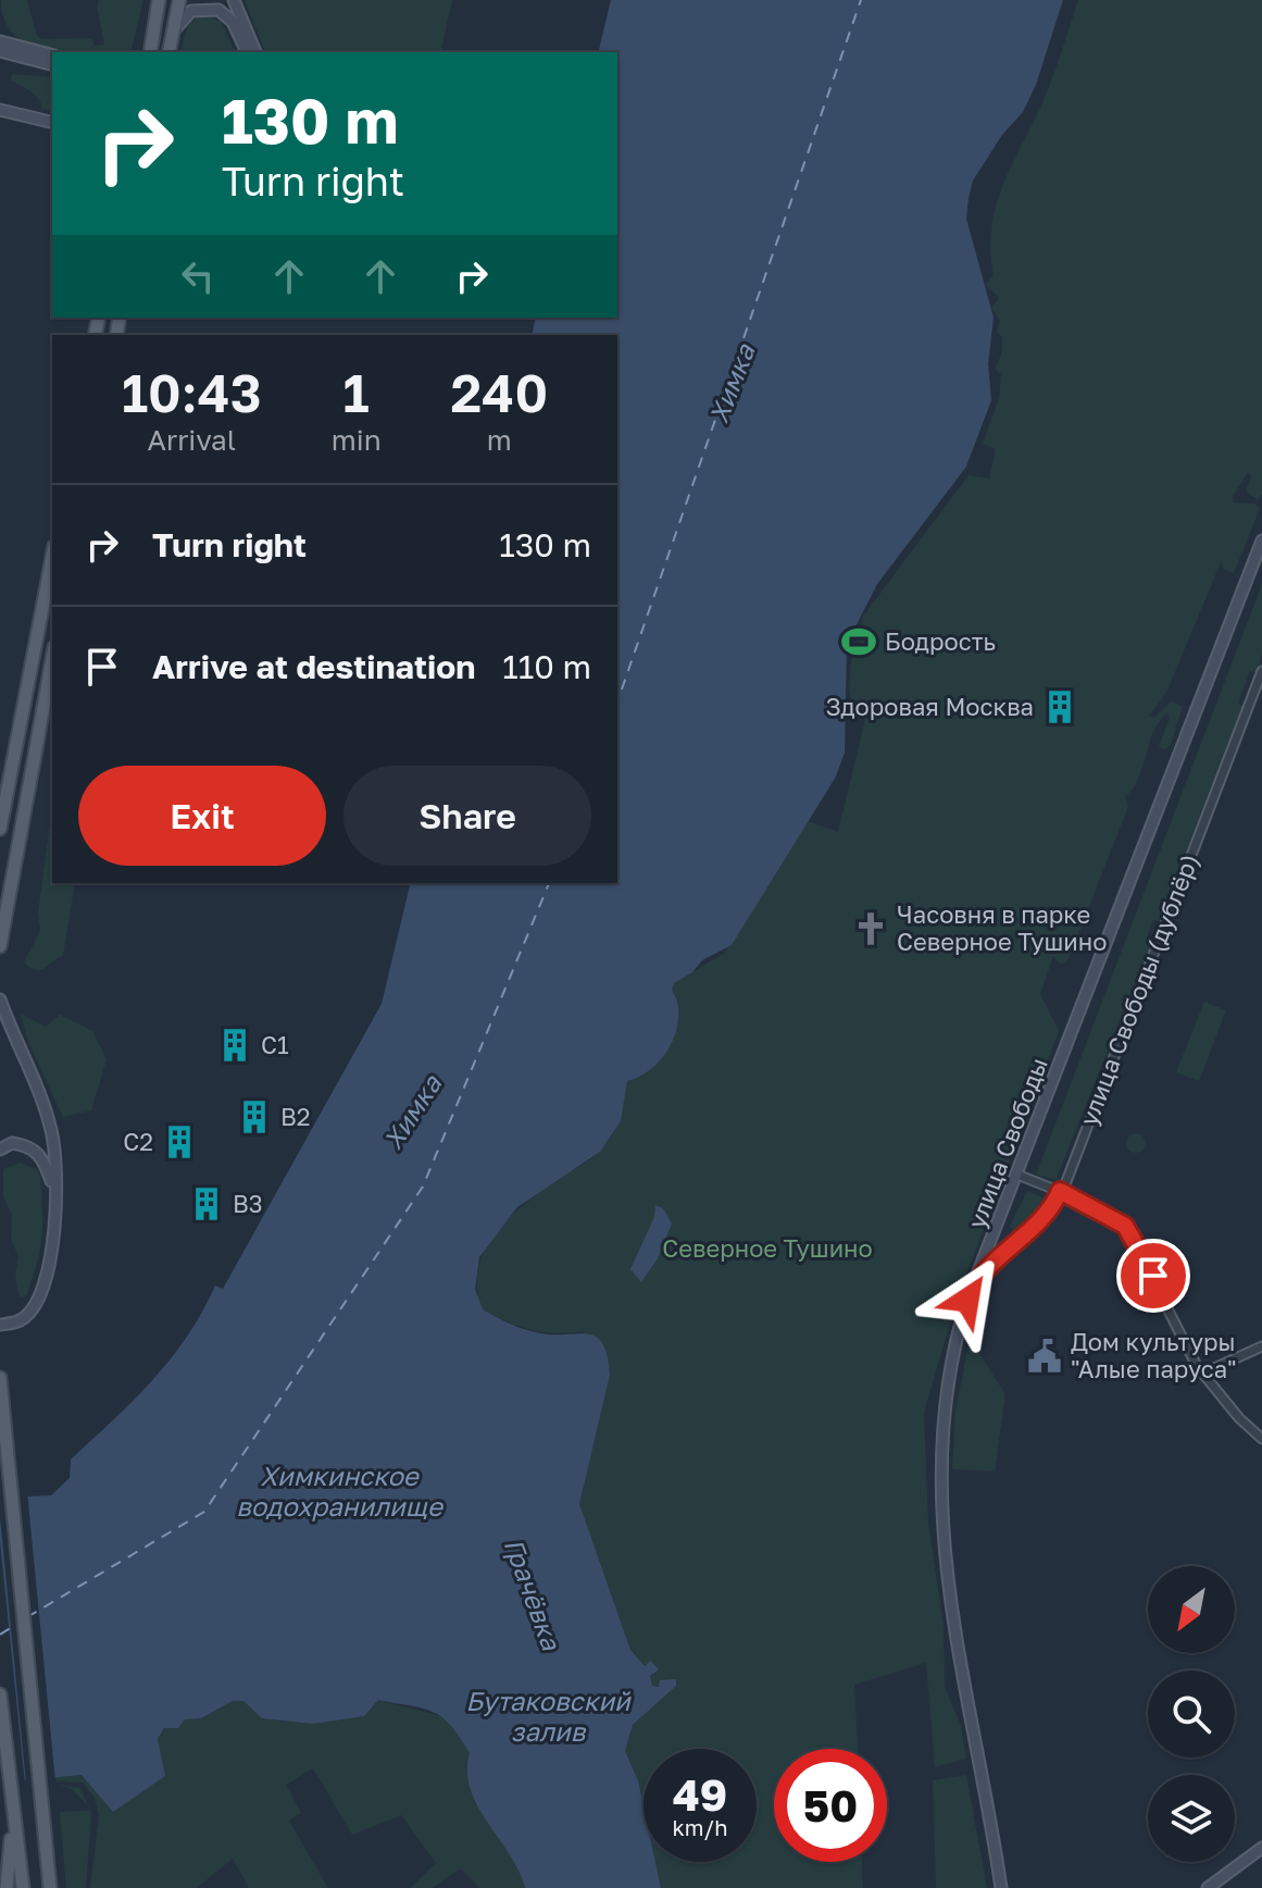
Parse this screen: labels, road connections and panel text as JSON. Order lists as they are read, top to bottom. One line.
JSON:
{"streets":{"main road":["улица Свободы"],"street":["улица Свободы (дублёр)"]},"crossings":[["улица Свободы (дублёр)","улица Свободы"]],"water":["Химка","Химкинское водохранилище","Грачёвка","Бутаковский залив"],"parks":["Северное Тушино"],"places":{"sports":["Бодрость"],"building":["Здоровая Москва","C1","B2","C2","B3"],"church":["Часовня в парке Северное Тушино"],"public building":["Дом культуры \"Алые паруса\""]},"north":"bottom left","page":{"turn":["130 m","Turn right"],"eta":["10:43","Arrival","1","min","240","m"],"list":[{"name":"Turn right","value":"130 m"},{"name":"Arrive at destination","value":"110 m"}],"buttons":["Exit","Share"],"speed":"49 km/h","limit":"50"}}
